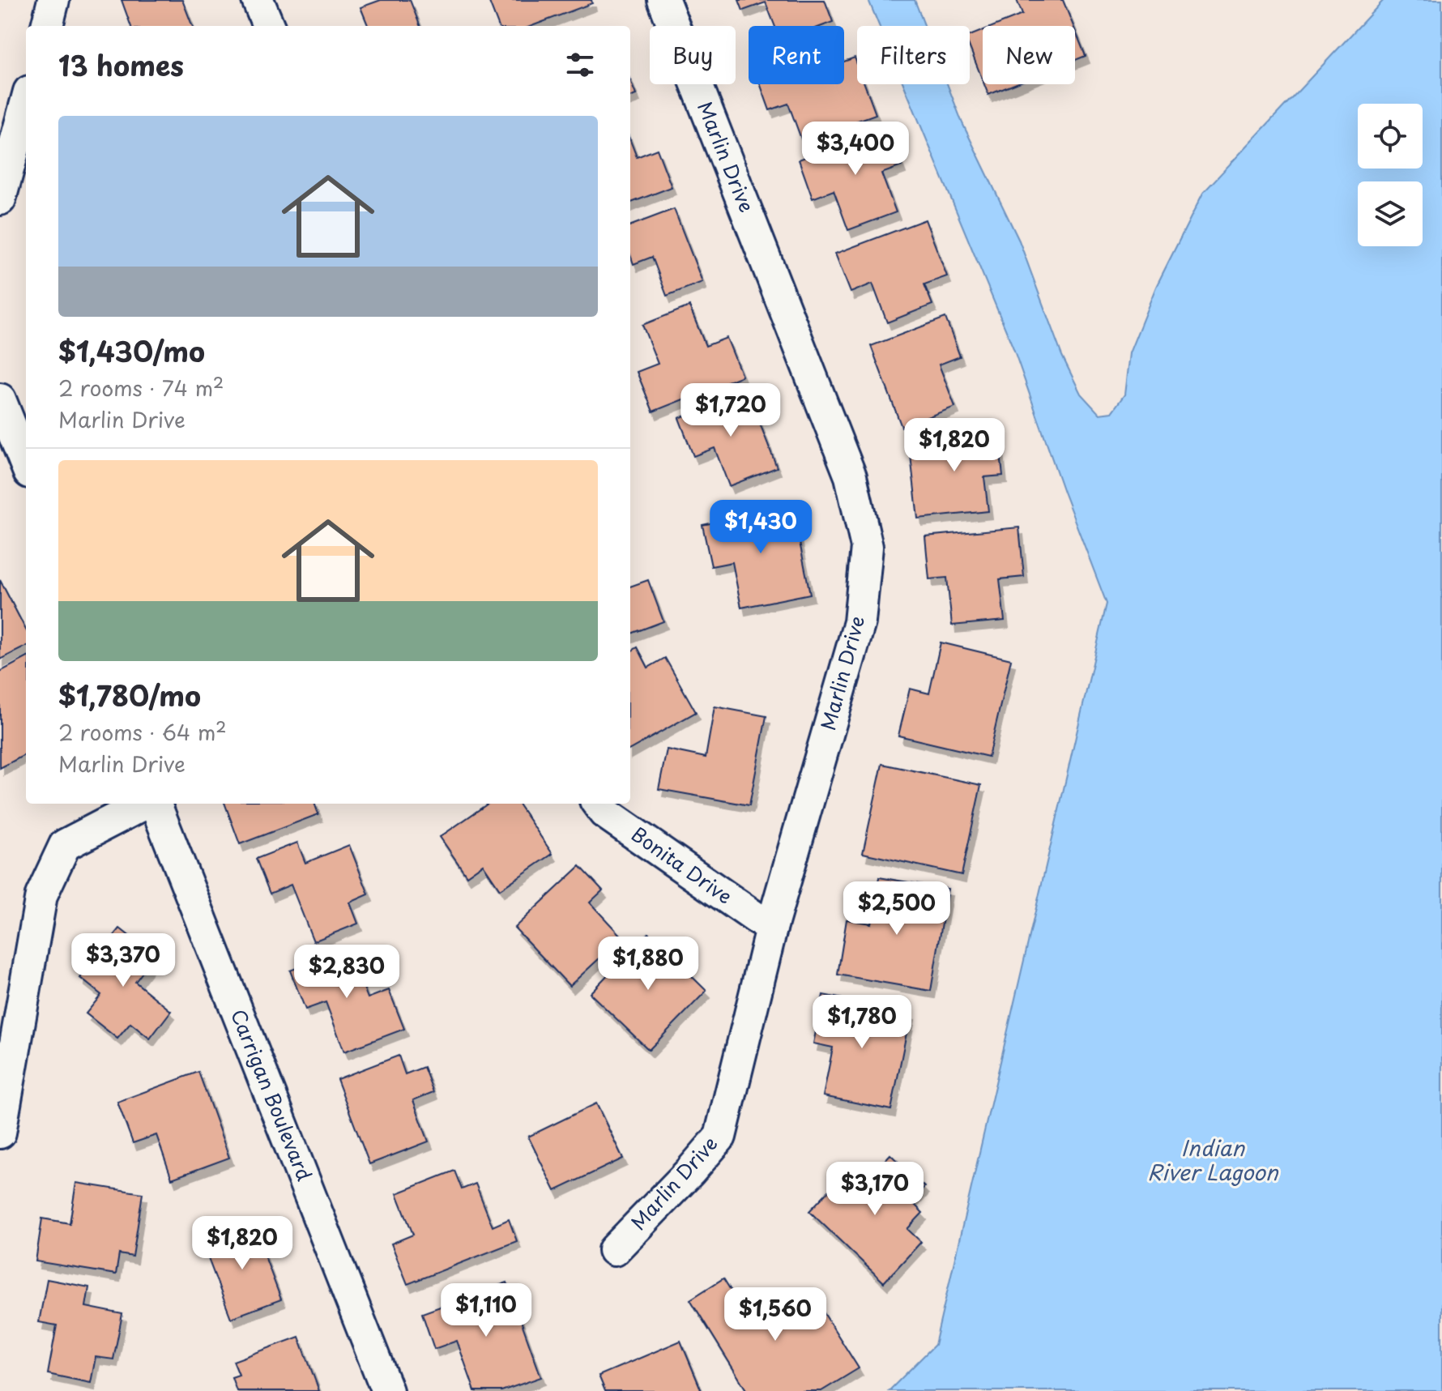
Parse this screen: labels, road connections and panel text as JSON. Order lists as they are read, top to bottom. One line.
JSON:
{"streets":{"street":["Marlin Drive","Bonita Drive","Carrigan Boulevard"]},"crossings":[["Marlin Drive","Bonita Drive"]],"water":["Indian River Lagoon"],"page":{"chip":["Buy","Rent","Filters","New"],"heading":"13 homes","list":[{"name":"$1,430/mo","note":"2 rooms · 74 m² · Marlin Drive"},{"name":"$1,780/mo","note":"2 rooms · 64 m² · Marlin Drive"}],"price":["$3,400","$1,720","$1,820","$1,430","$2,500","$3,370","$1,880","$2,830","$1,780","$3,170","$1,820","$1,110","$1,560"]}}
